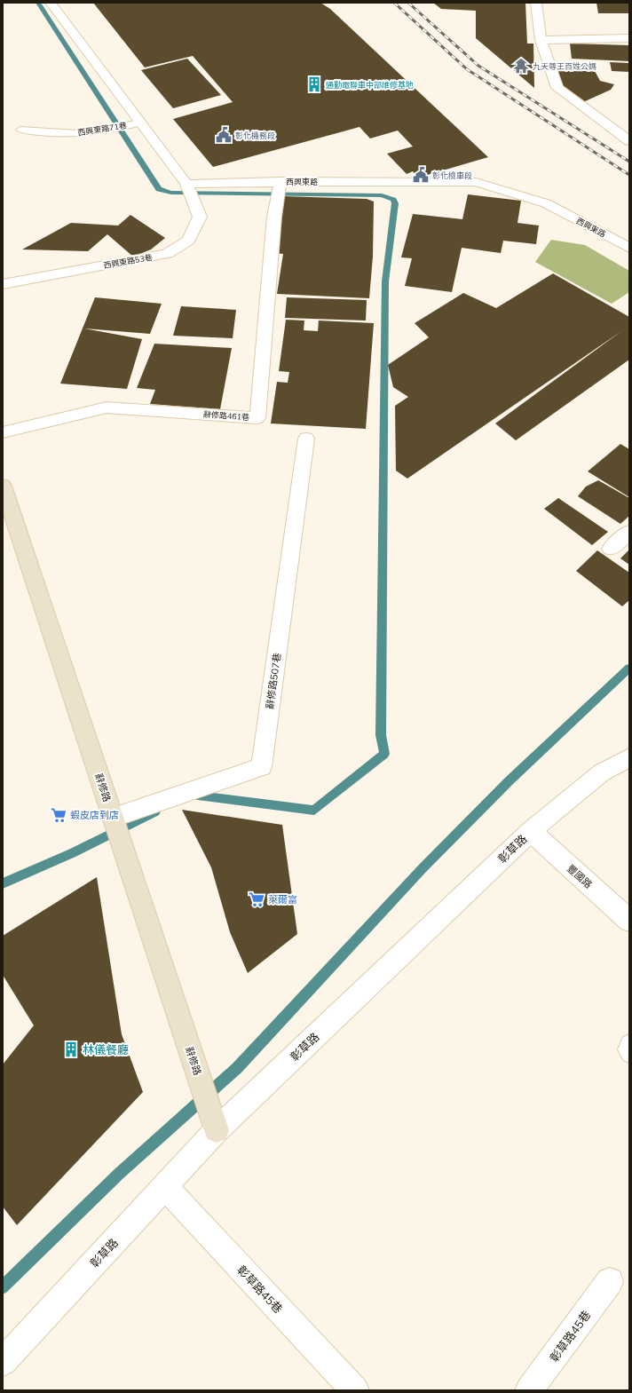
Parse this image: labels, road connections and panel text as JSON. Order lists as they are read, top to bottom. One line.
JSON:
{"streets":{"street":["西興東路","西興東路53巷","辭修路461巷","辭修路507巷","辭修路","彰草路","豐國路","彰草路45巷"],"lane":["西興東路71巷"]},"crossings":[["西興東路","西興東路53巷"],["西興東路","辭修路461巷"],["辭修路507巷","辭修路"],["辭修路","彰草路"],["彰草路","豐國路"],["彰草路","彰草路45巷"]],"places":{"temple":["九天尊王百姓公媽"],"building":["通勤電聯車中部維修基地","林儀餐廳"],"public building":["彰化機務段","彰化檢車段"],"supermarket":["蝦皮店到店","萊爾富"]}}
